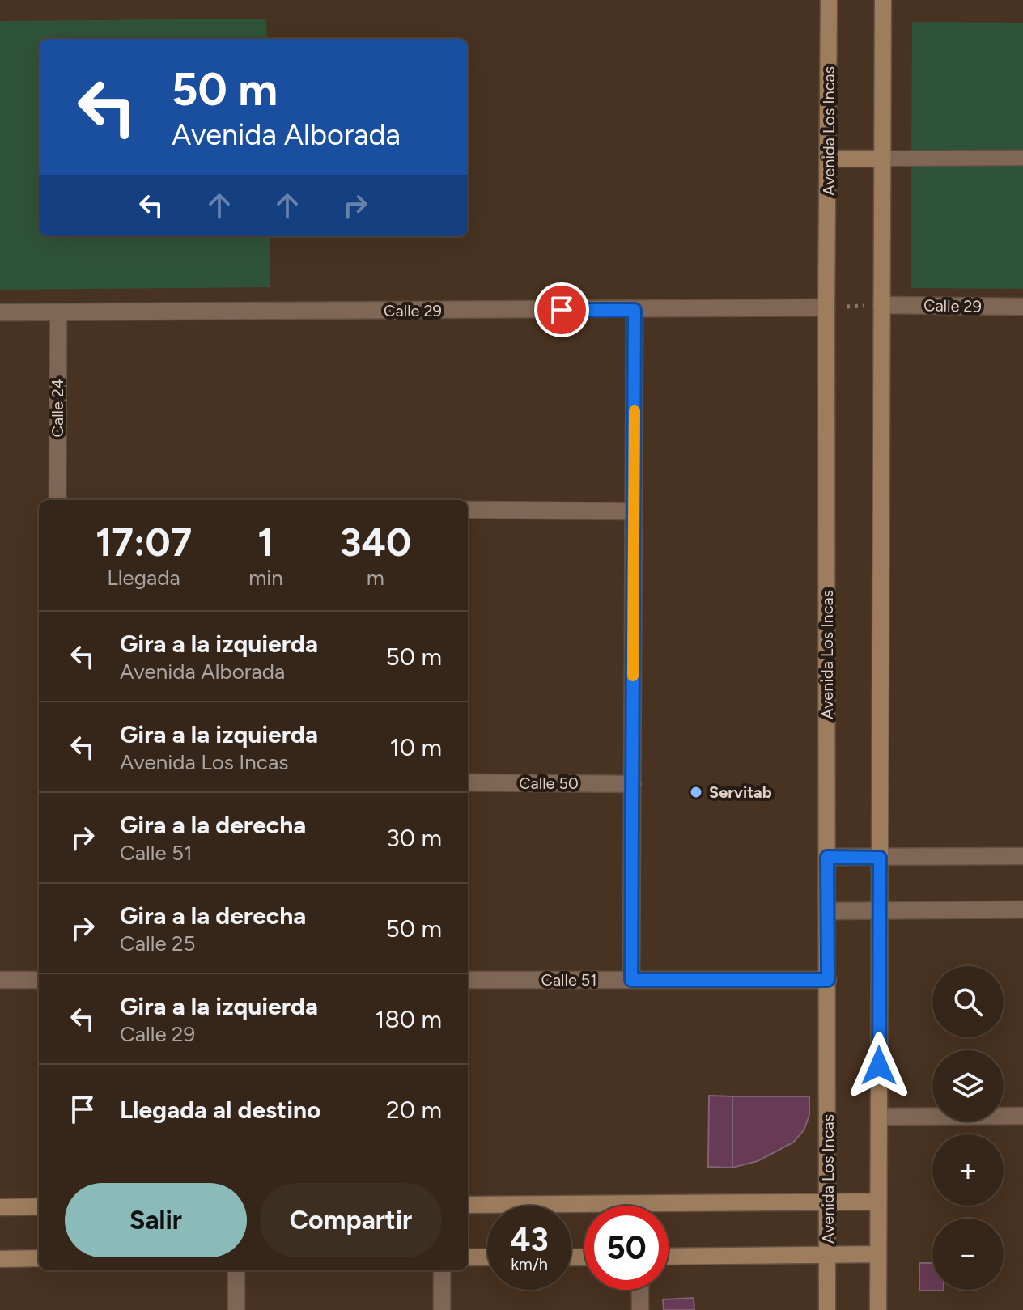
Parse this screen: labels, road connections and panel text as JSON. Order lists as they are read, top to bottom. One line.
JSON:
{"streets":{"main road":["Avenida Los Incas"],"street":["Calle 29","Calle 24","Calle 50","Calle 51"]},"crossings":[["Avenida Los Incas","Calle 29"],["Avenida Los Incas","Calle 51"],["Calle 29","Calle 24"]],"places":["Servitab"],"page":{"turn":["50 m","Avenida Alborada"],"eta":["17:07","Llegada","1","min","340","m"],"list":[{"name":"Gira a la izquierda","note":"Avenida Alborada","value":"50 m"},{"name":"Gira a la izquierda","note":"Avenida Los Incas","value":"10 m"},{"name":"Gira a la derecha","note":"Calle 51","value":"30 m"},{"name":"Gira a la derecha","note":"Calle 25","value":"50 m"},{"name":"Gira a la izquierda","note":"Calle 29","value":"180 m"},{"name":"Llegada al destino","value":"20 m"}],"map_buttons":["+","−"],"buttons":["Salir","Compartir"],"speed":"43 km/h","limit":"50"}}
